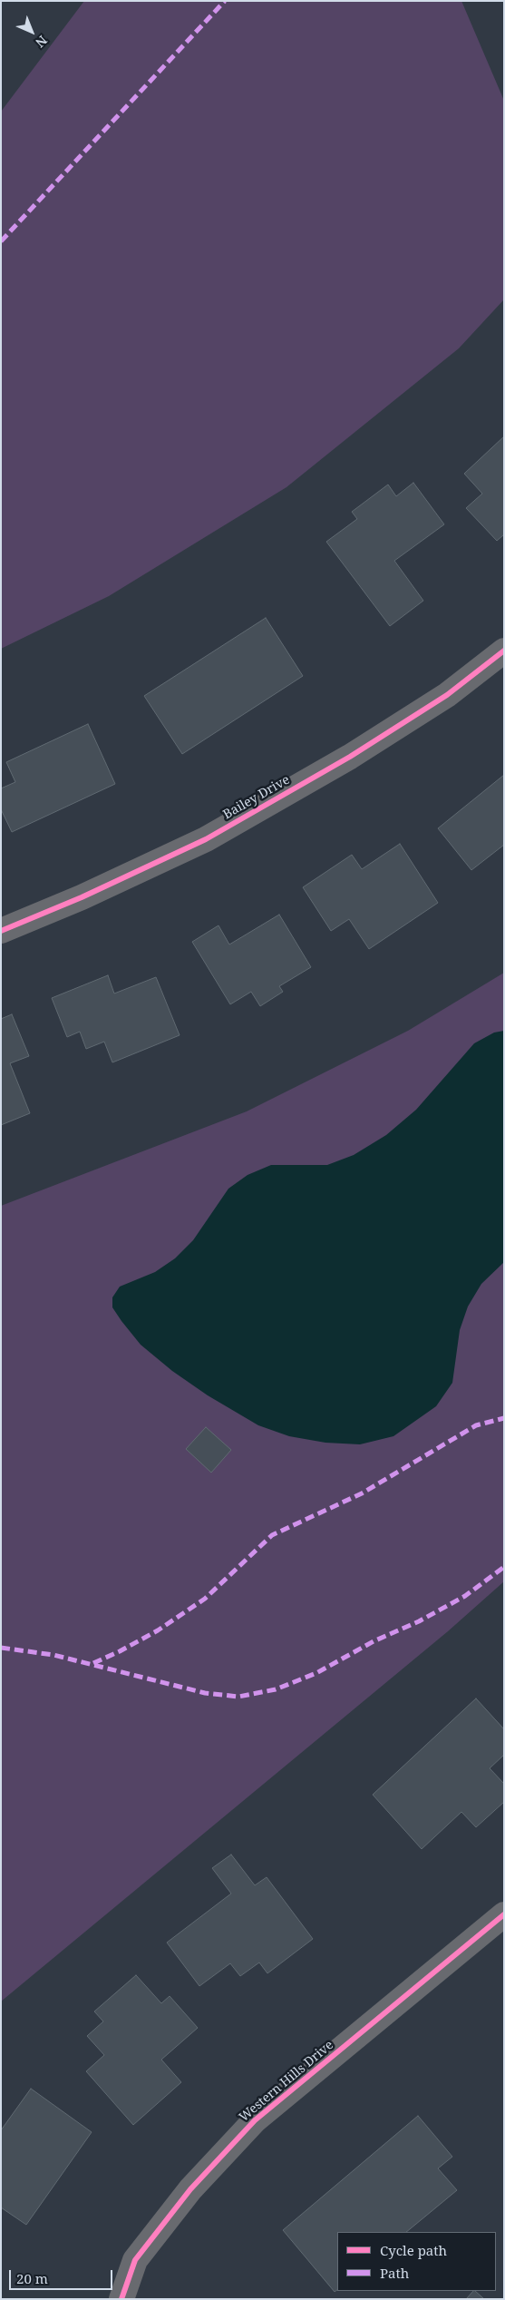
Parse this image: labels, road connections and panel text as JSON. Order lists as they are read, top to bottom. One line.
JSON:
{"streets":{"street":["Bailey Drive","Western Hills Drive"]},"legend":["Cycle path","Path"],"scale_bar":"20 m","north":"bottom right"}
